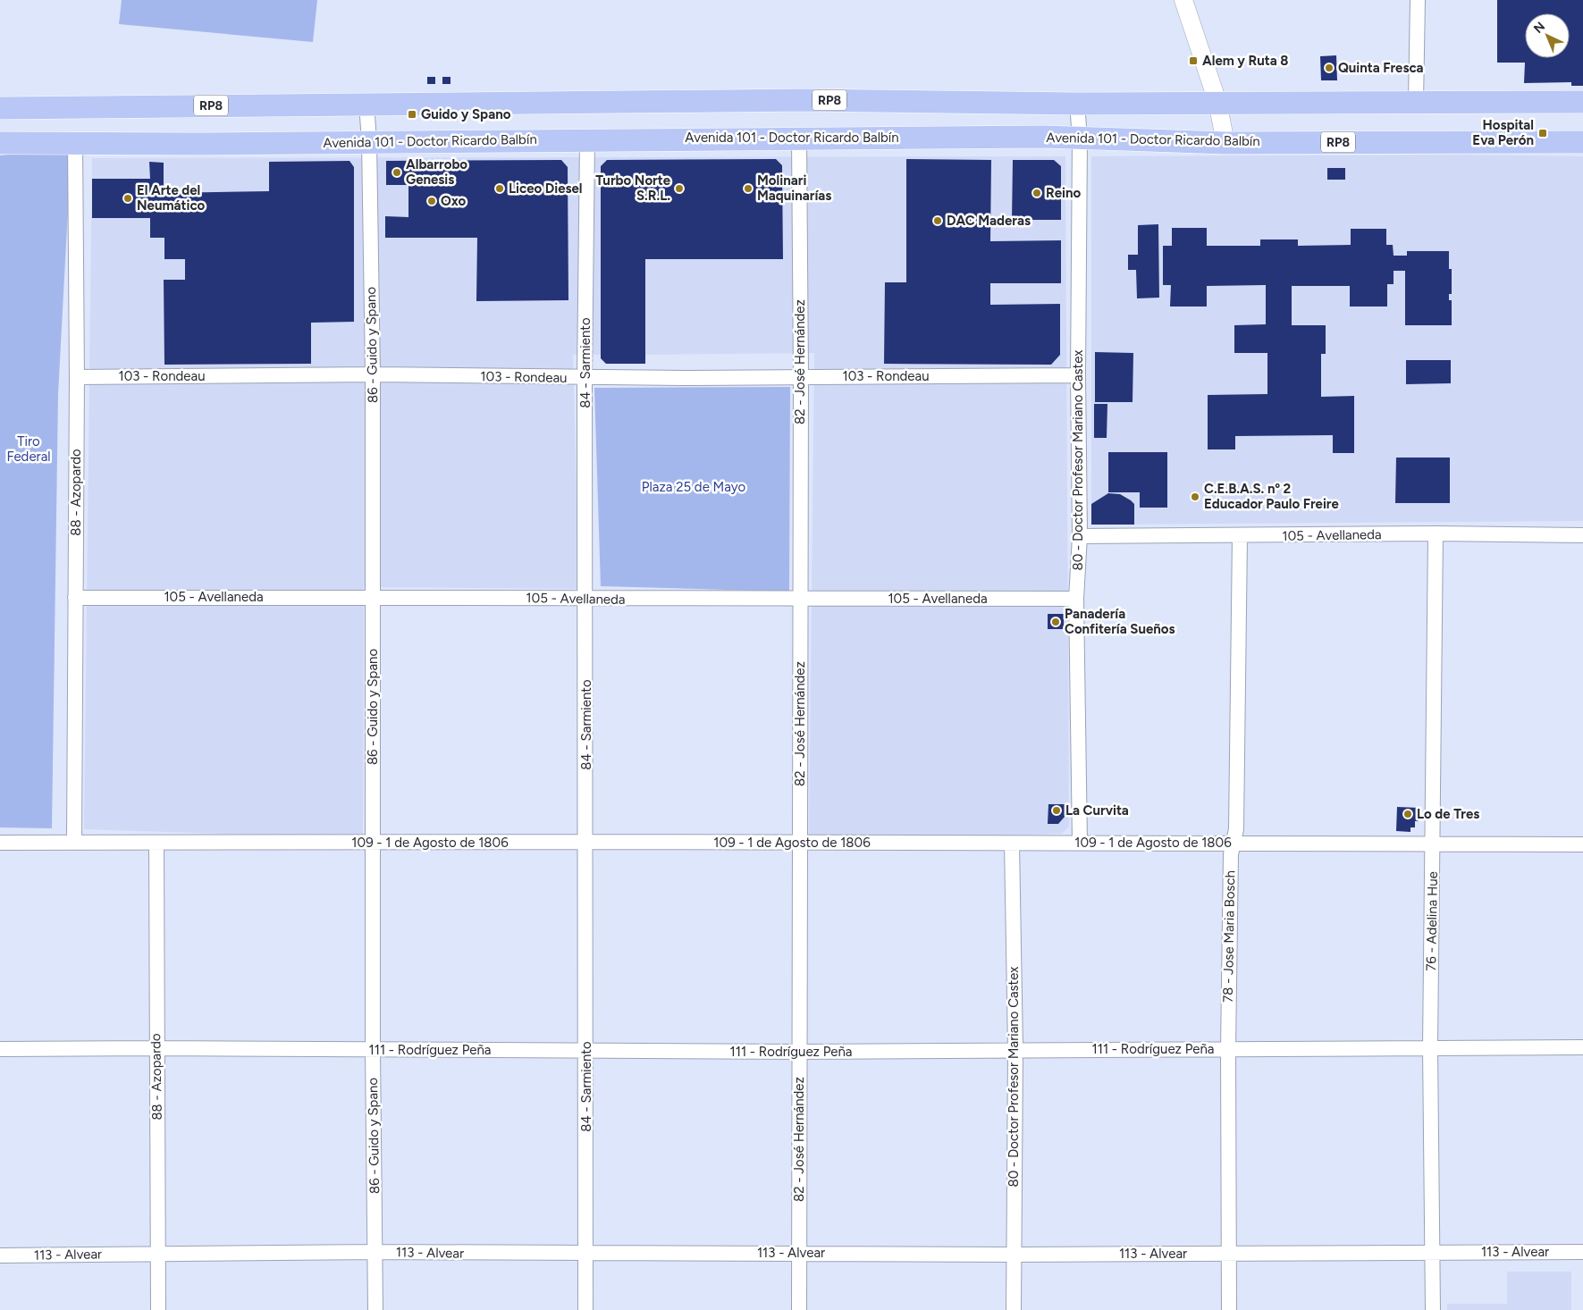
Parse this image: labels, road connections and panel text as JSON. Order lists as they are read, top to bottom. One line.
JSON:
{"streets":{"main road":["RP8","Avenida 101 - Doctor Ricardo Balbín"],"street":["86 - Guido y Spano","82 - José Hernández","84 - Sarmiento","103 - Rondeau","80 - Doctor Profesor Mariano Castex","88 - Azopardo","105 - Avellaneda","109 - 1 de Agosto de 1806","76 - Adelina Hue","78 - Jose Maria Bosch","111 - Rodríguez Peña","113 - Alvear"]},"crossings":[["RP8","86 - Guido y Spano"],["RP8","80 - Doctor Profesor Mariano Castex"],["Avenida 101 - Doctor Ricardo Balbín","86 - Guido y Spano"],["Avenida 101 - Doctor Ricardo Balbín","82 - José Hernández"],["Avenida 101 - Doctor Ricardo Balbín","84 - Sarmiento"],["Avenida 101 - Doctor Ricardo Balbín","80 - Doctor Profesor Mariano Castex"],["Avenida 101 - Doctor Ricardo Balbín","88 - Azopardo"],["86 - Guido y Spano","103 - Rondeau"],["86 - Guido y Spano","105 - Avellaneda"],["86 - Guido y Spano","109 - 1 de Agosto de 1806"],["86 - Guido y Spano","111 - Rodríguez Peña"],["86 - Guido y Spano","113 - Alvear"],["82 - José Hernández","103 - Rondeau"],["82 - José Hernández","105 - Avellaneda"],["82 - José Hernández","109 - 1 de Agosto de 1806"],["82 - José Hernández","111 - Rodríguez Peña"],["82 - José Hernández","113 - Alvear"],["84 - Sarmiento","103 - Rondeau"],["84 - Sarmiento","105 - Avellaneda"],["84 - Sarmiento","109 - 1 de Agosto de 1806"],["84 - Sarmiento","111 - Rodríguez Peña"],["84 - Sarmiento","113 - Alvear"],["103 - Rondeau","80 - Doctor Profesor Mariano Castex"],["103 - Rondeau","88 - Azopardo"],["80 - Doctor Profesor Mariano Castex","105 - Avellaneda"],["80 - Doctor Profesor Mariano Castex","109 - 1 de Agosto de 1806"],["80 - Doctor Profesor Mariano Castex","111 - Rodríguez Peña"],["80 - Doctor Profesor Mariano Castex","113 - Alvear"],["88 - Azopardo","105 - Avellaneda"],["88 - Azopardo","109 - 1 de Agosto de 1806"],["88 - Azopardo","111 - Rodríguez Peña"],["88 - Azopardo","113 - Alvear"],["105 - Avellaneda","76 - Adelina Hue"],["105 - Avellaneda","78 - Jose Maria Bosch"],["109 - 1 de Agosto de 1806","76 - Adelina Hue"],["109 - 1 de Agosto de 1806","78 - Jose Maria Bosch"],["76 - Adelina Hue","111 - Rodríguez Peña"],["76 - Adelina Hue","113 - Alvear"],["78 - Jose Maria Bosch","111 - Rodríguez Peña"],["78 - Jose Maria Bosch","113 - Alvear"]],"parks":["Tiro Federal","Plaza 25 de Mayo"],"places":{"transit":["Alem y Ruta 8","Guido y Spano","Hospital Eva Perón"],"other":["Quinta Fresca","Albarrobo Genesis","Liceo Diesel","Turbo Norte S.R.L.","Molinari Maquinarías","Reino","El Arte del Neumático","Oxo","DAC Maderas","C.E.B.A.S. nº 2 Educador Paulo Freire","Panadería Confitería Sueños","La Curvita","Lo de Tres"]},"north":"top left"}
